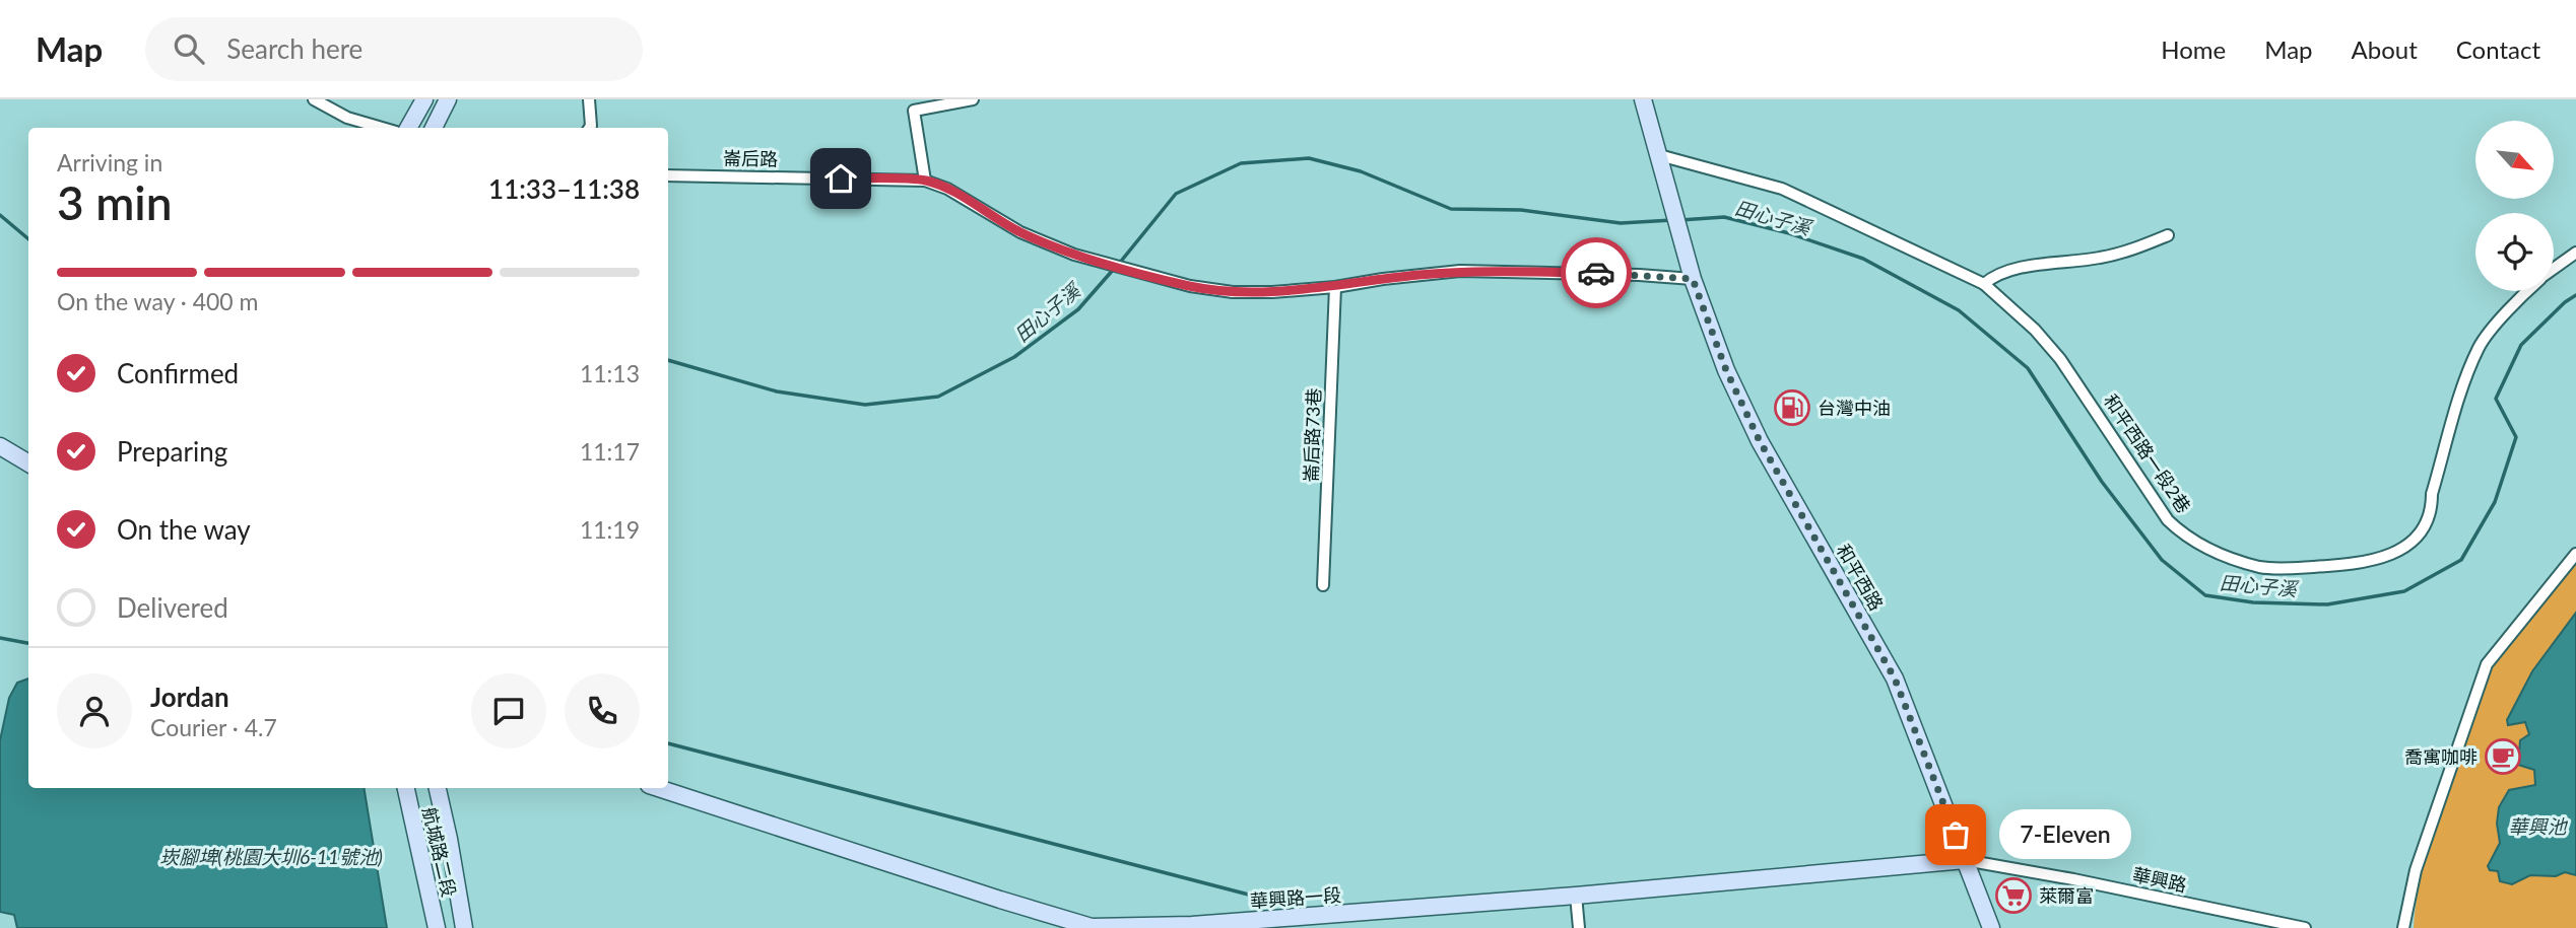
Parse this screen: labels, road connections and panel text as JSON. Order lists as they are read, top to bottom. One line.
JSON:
{"streets":{"street":["崙后路","崙后路73巷","和平西路一段2巷","和平西路","航城路二段","華興路","華興路一段"]},"crossings":[["崙后路","崙后路73巷"],["和平西路一段2巷","和平西路"],["和平西路","華興路"],["和平西路","華興路一段"],["華興路","華興路一段"]],"water":["田心子溪","華興池","崁腳埤(桃園大圳6-11號池)"],"places":{"fuel station":["台灣中油"],"cafe":["喬寓咖啡"],"other":["7-Eleven"],"supermarket":["萊爾富"]},"north":"bottom right","page":{"header":"Map","search":"Search here","nav":["Home","Map","About","Contact"],"heading":["3 min","Arriving in","11:33–11:38"],"panel":["Jordan","Courier · 4.7"],"bar":"On the way · 400 m","list":[["Confirmed","11:13"],["Preparing","11:17"],["On the way","11:19"],"Delivered"],"bubble":"7-Eleven"}}
